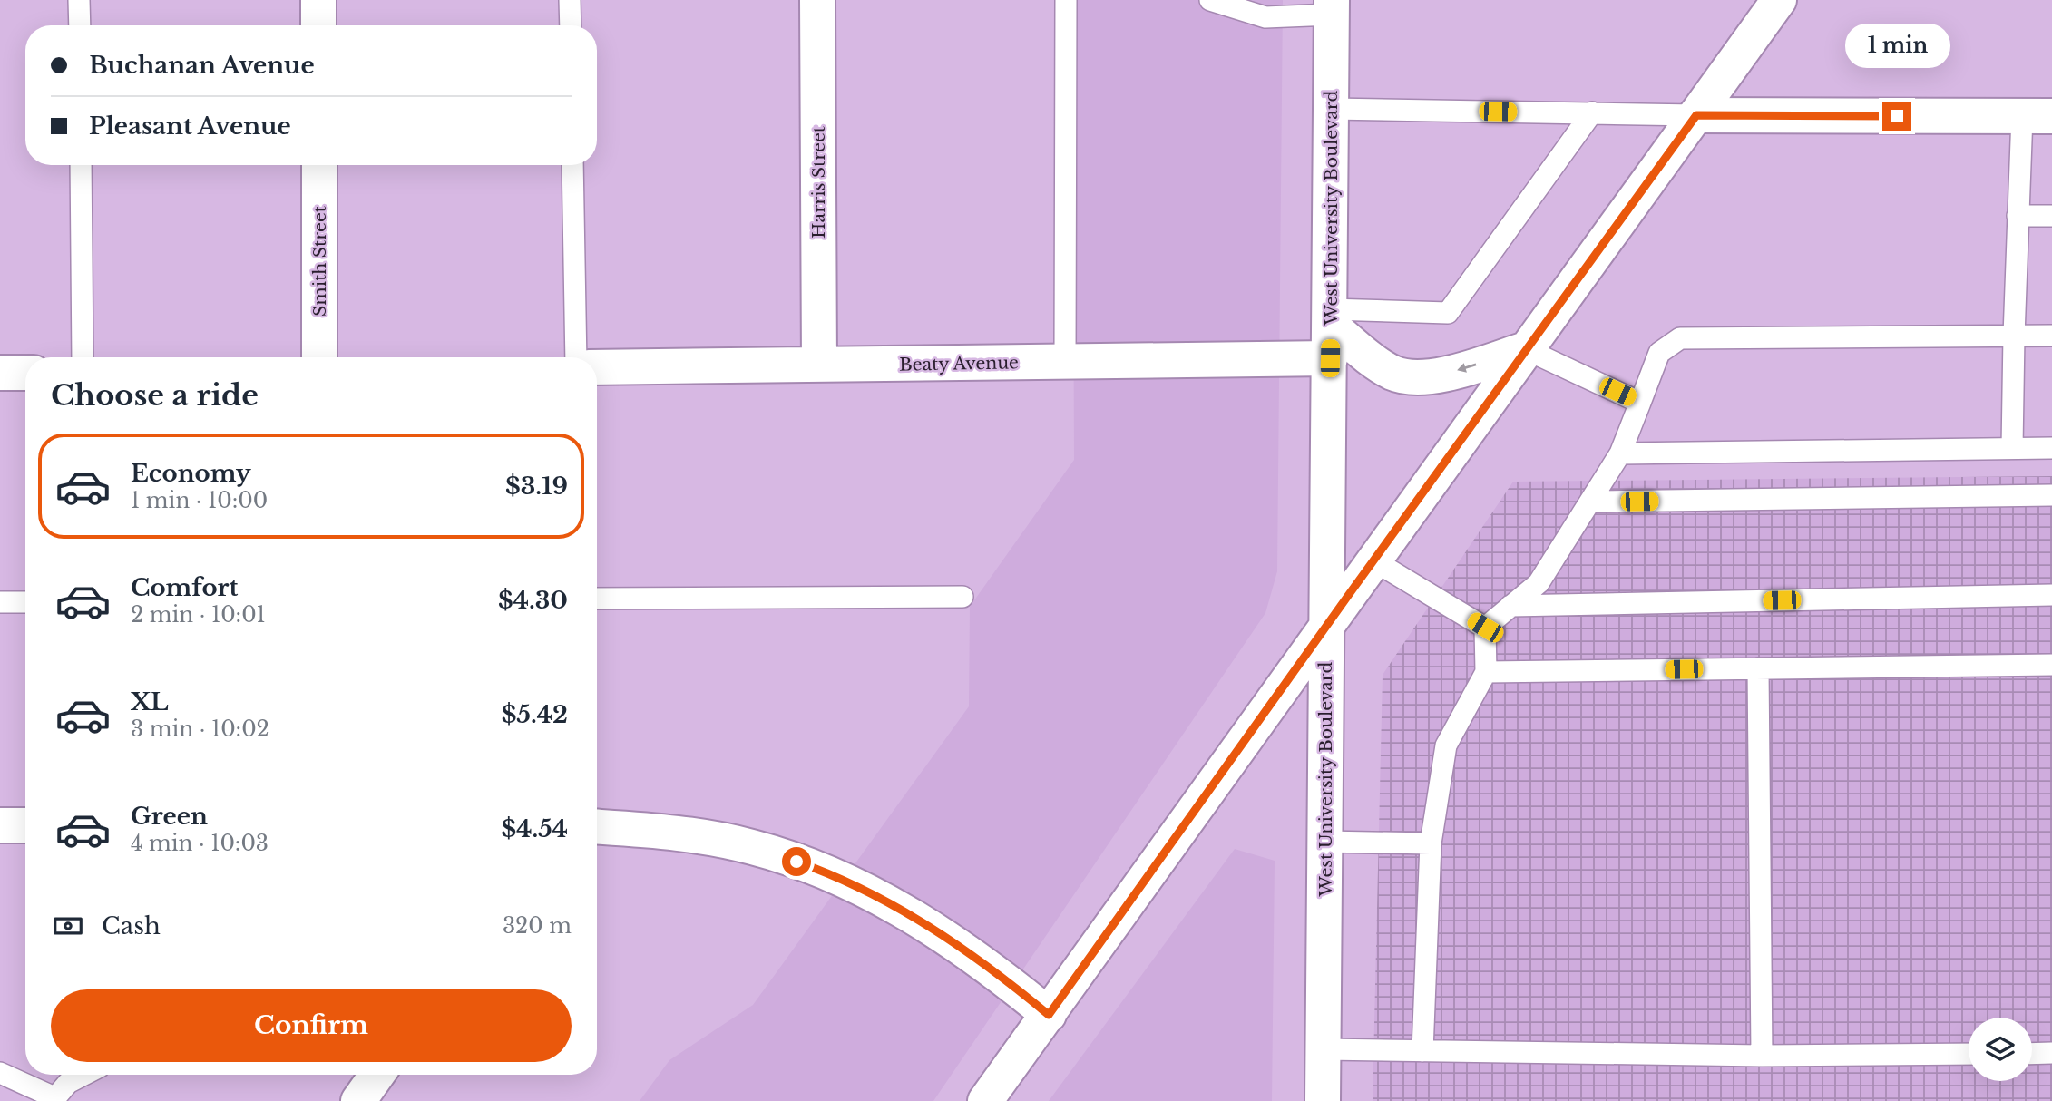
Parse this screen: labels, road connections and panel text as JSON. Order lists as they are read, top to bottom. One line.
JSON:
{"streets":{"main road":["Harris Street","West University Boulevard","Smith Street","Beaty Avenue"]},"crossings":[["Harris Street","Beaty Avenue"],["West University Boulevard","Beaty Avenue"]],"page":{"bubble":"1 min","banner":["Buchanan Avenue","Pleasant Avenue"],"heading":"Choose a ride","list":[{"name":"Economy","note":"1 min · 10:00","value":"$3.19"},{"name":"Comfort","note":"2 min · 10:01","value":"$4.30"},{"name":"XL","note":"3 min · 10:02","value":"$5.42"},{"name":"Green","note":"4 min · 10:03","value":"$4.54"}],"pay":["Cash","320 m"],"buttons":"Confirm"}}
